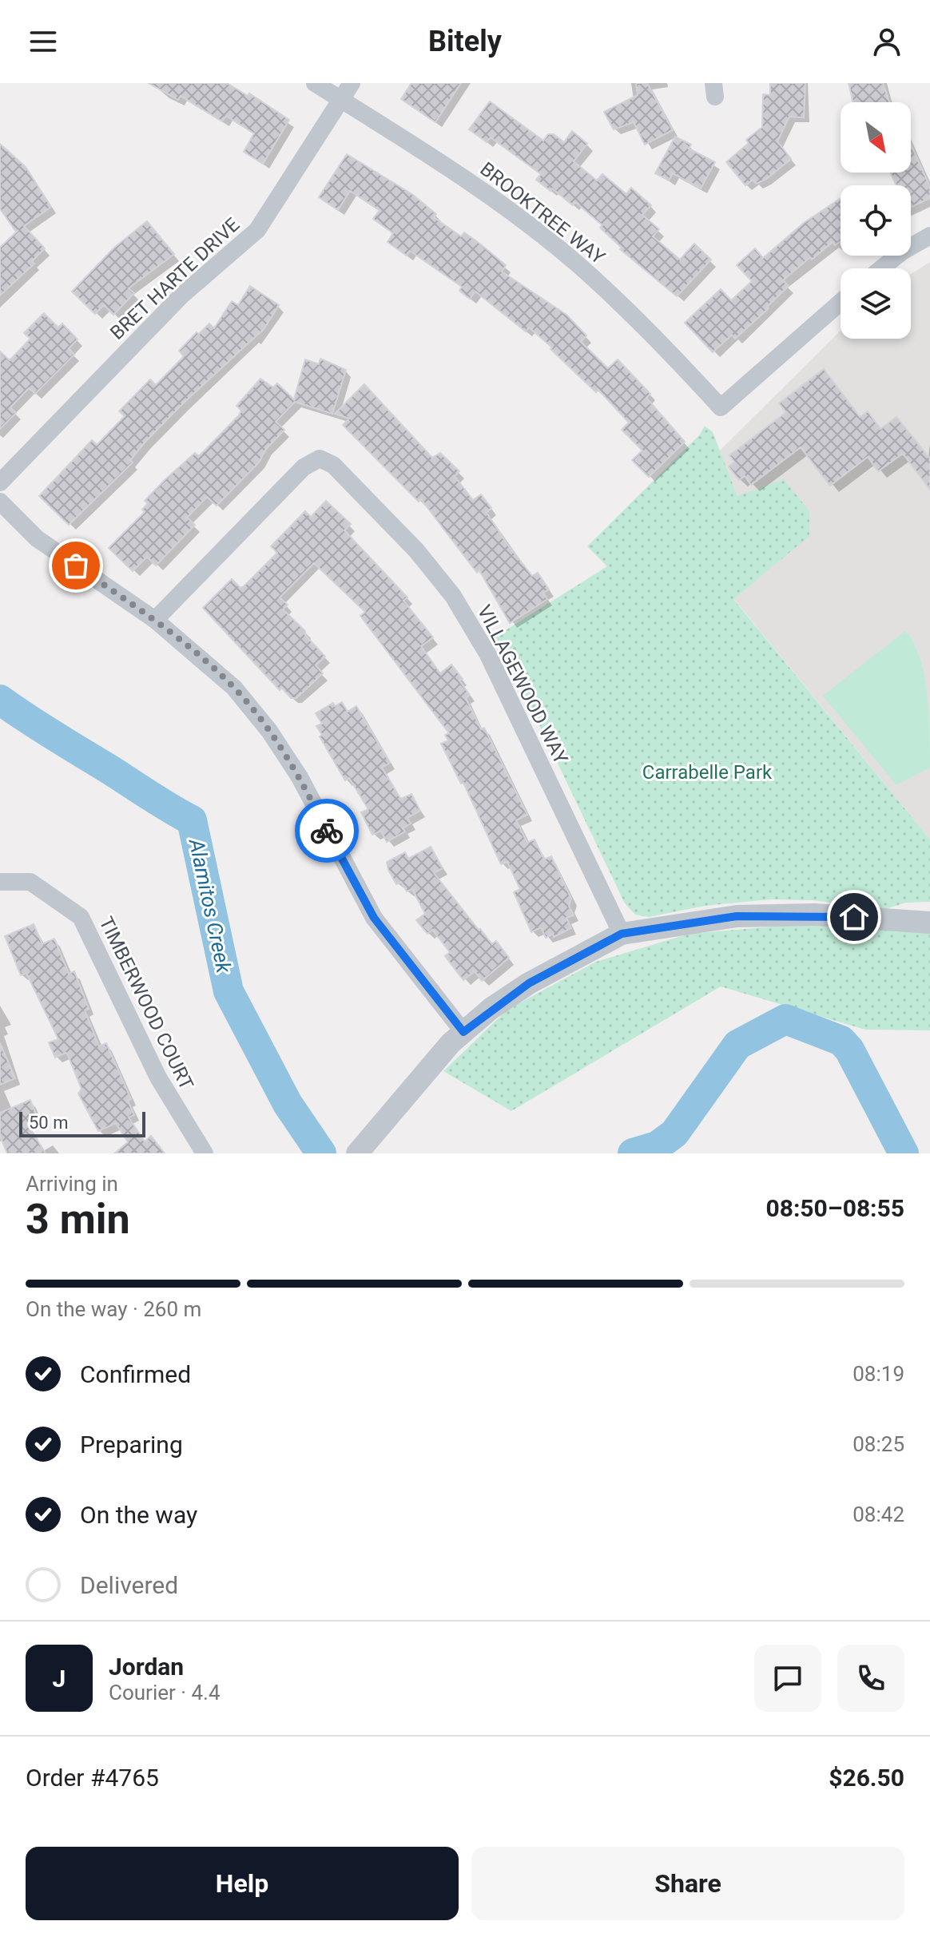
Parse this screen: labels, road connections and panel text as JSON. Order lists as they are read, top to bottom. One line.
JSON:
{"streets":{"street":["BROOKTREE WAY","BRET HARTE DRIVE","VILLAGEWOOD WAY","TIMBERWOOD COURT"]},"crossings":[["BROOKTREE WAY","BRET HARTE DRIVE"]],"water":["Alamitos Creek"],"parks":["Carrabelle Park"],"scale_bar":"50 m","north":"bottom right","page":{"header":"Bitely","scale":"50 m","heading":["3 min","Arriving in","08:50–08:55"],"panel":["Jordan","Courier · 4.4","Order #4765","$26.50"],"bar":"On the way · 260 m","list":[["Confirmed","08:19"],["Preparing","08:25"],["On the way","08:42"],"Delivered"],"round":"J","buttons":["Help","Share"]}}
